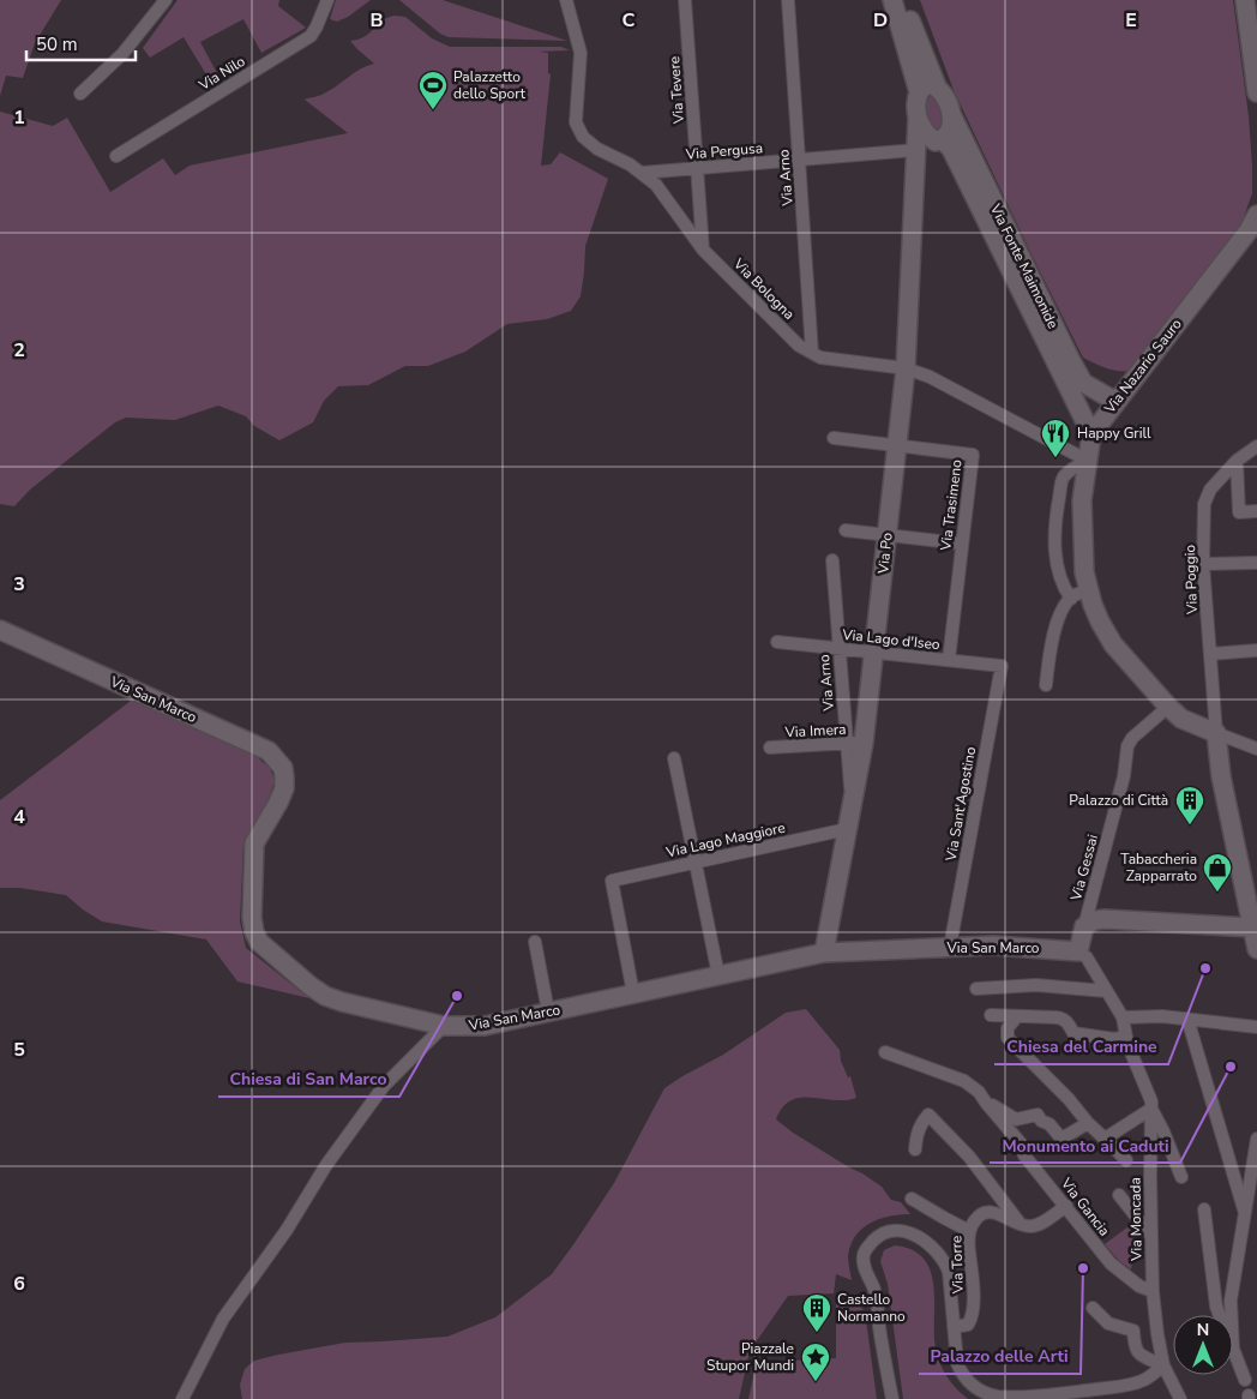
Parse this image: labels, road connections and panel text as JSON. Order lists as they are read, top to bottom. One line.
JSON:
{"streets":{"street":["Via Nilo","Via Tevere","Via Pergusa","Via Arno","Via Fonte Maimonide","Via Bologna","Via Nazario Sauro","Via Trasimeno","Via Po","Via Poggio","Via Lago d'Iseo","Via San Marco","Via Imera","Via Sant'Agostino","Via Lago Maggiore","Via Gessai","Via Gancia","Via Moncada","Via Torre"]},"crossings":[["Via Tevere","Via Pergusa"],["Via Tevere","Via Bologna"],["Via Pergusa","Via Arno"],["Via Pergusa","Via Bologna"],["Via Pergusa","Via Po"],["Via Arno","Via Bologna"],["Via Arno","Via Po"],["Via Arno","Via Lago d'Iseo"],["Via Arno","Via Imera"],["Via Fonte Maimonide","Via Nazario Sauro"],["Via Fonte Maimonide","Via Po"],["Via Bologna","Via Po"],["Via Trasimeno","Via Po"],["Via Trasimeno","Via Lago d'Iseo"],["Via Po","Via Lago d'Iseo"],["Via Po","Via San Marco"],["Via Po","Via Imera"],["Via Po","Via Lago Maggiore"],["Via Lago d'Iseo","Via Sant'Agostino"],["Via San Marco","Via Sant'Agostino"],["Via San Marco","Via Lago Maggiore"],["Via Gancia","Via Moncada"]],"places":{"sports":["Palazzetto dello Sport"],"restaurant":["Happy Grill"],"building":["Palazzo di Città","Castello Normanno"],"shop":["Tabaccheria Zapparrato"],"other":["Chiesa del Carmine","Chiesa di San Marco","Monumento ai Caduti","Palazzo delle Arti"],"place":["Piazzale Stupor Mundi"]},"scale_bar":"50 m","north":"top","grid":{"columns":["B","C","D","E"],"rows":["1","2","3","4","5","6"]}}
